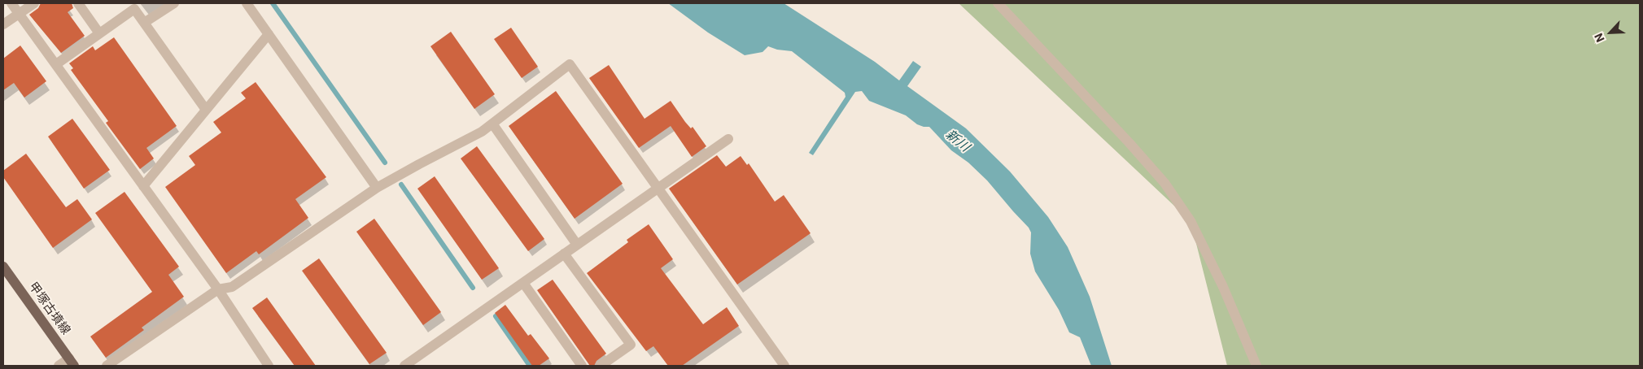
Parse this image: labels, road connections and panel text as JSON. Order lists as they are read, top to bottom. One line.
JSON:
{"streets":{"main road":["甲塚古墳線"]},"water":["新川"],"north":"bottom left"}
